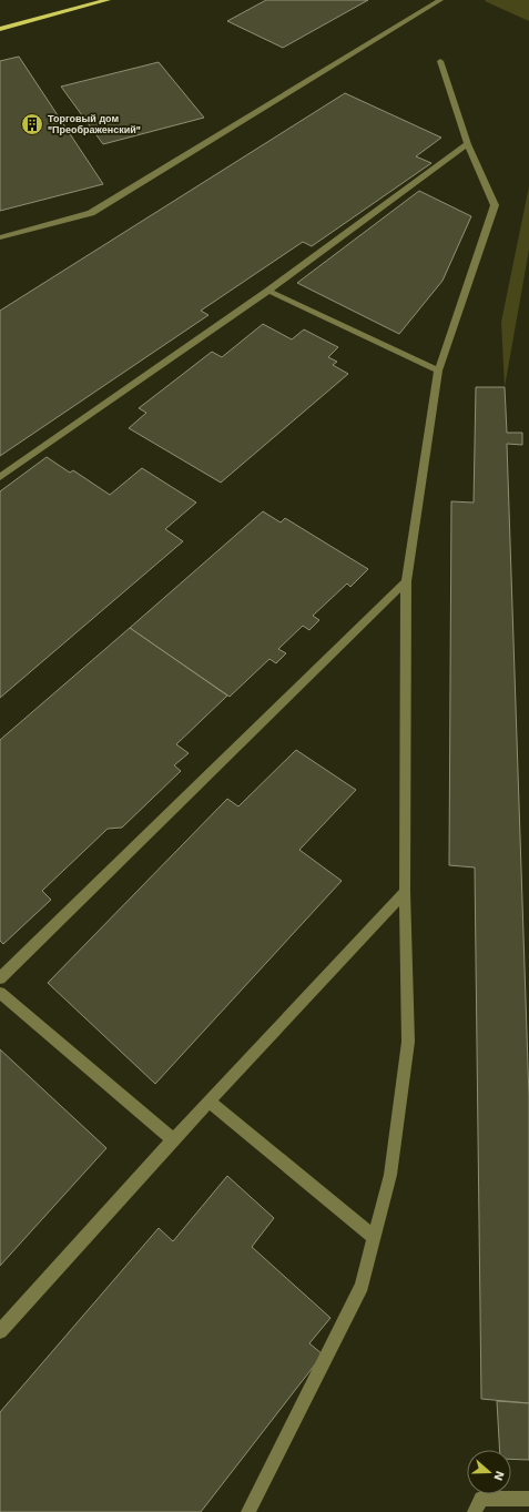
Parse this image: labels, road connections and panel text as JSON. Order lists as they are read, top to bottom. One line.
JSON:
{"places":{"building":["Торговый дом \"Преображенский\""]},"north":"right"}
